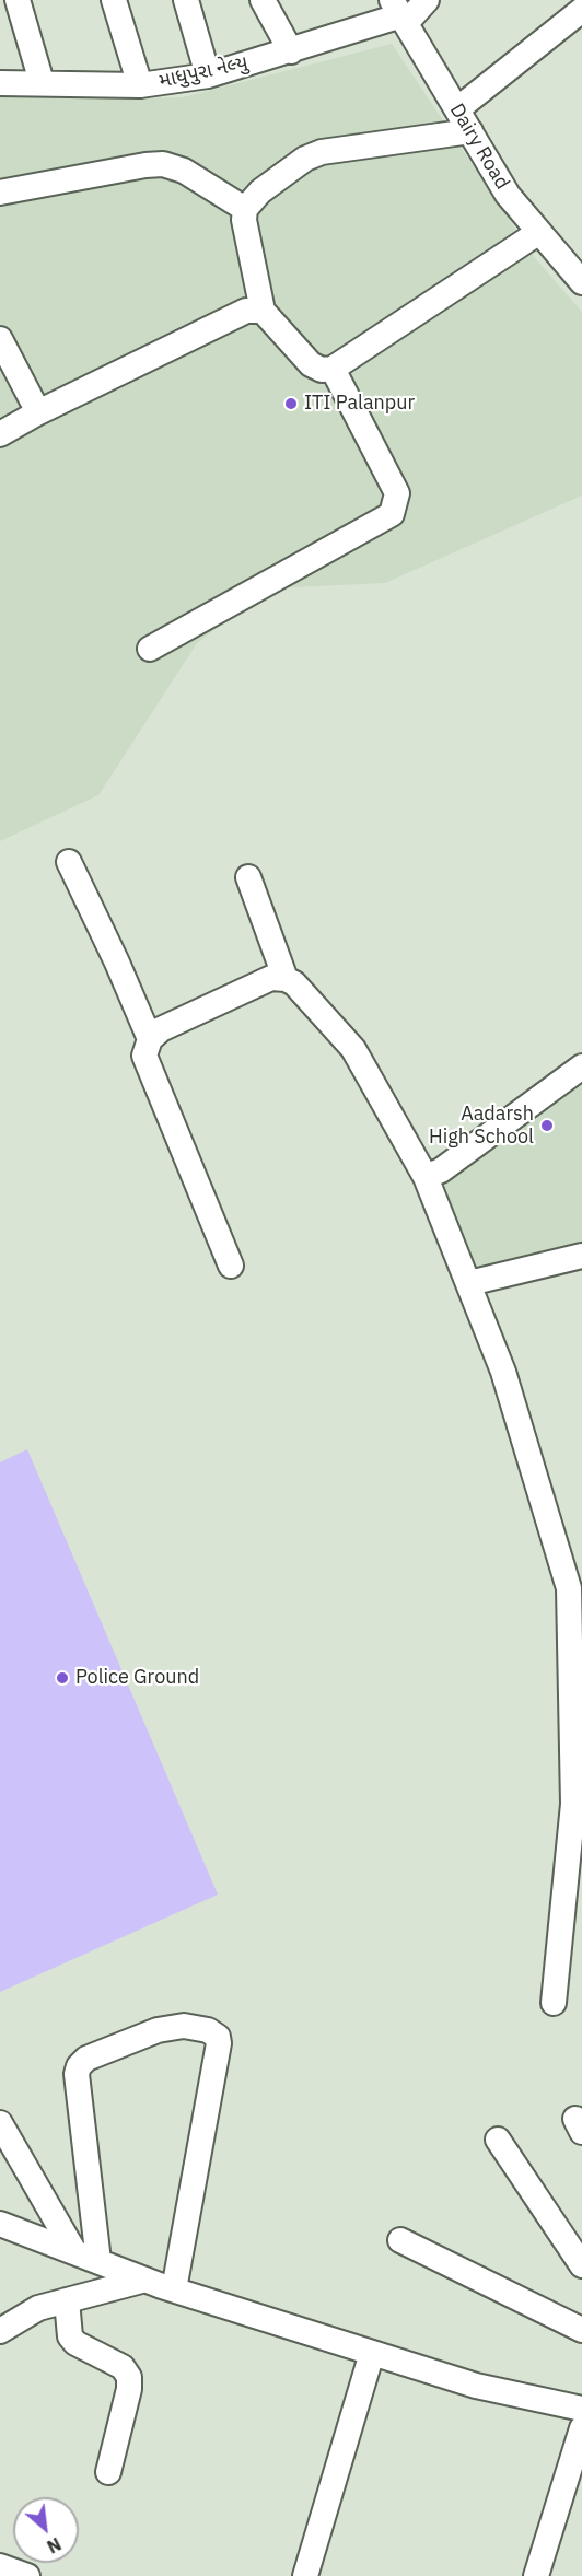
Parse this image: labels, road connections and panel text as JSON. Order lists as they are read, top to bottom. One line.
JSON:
{"streets":{"street":["માધુપુરા નેલ્યુ","Dairy Road"]},"crossings":[["માધુપુરા નેલ્યુ","Dairy Road"]],"places":["ITI Palanpur","Aadarsh High School","Police Ground"],"north":"bottom right"}
